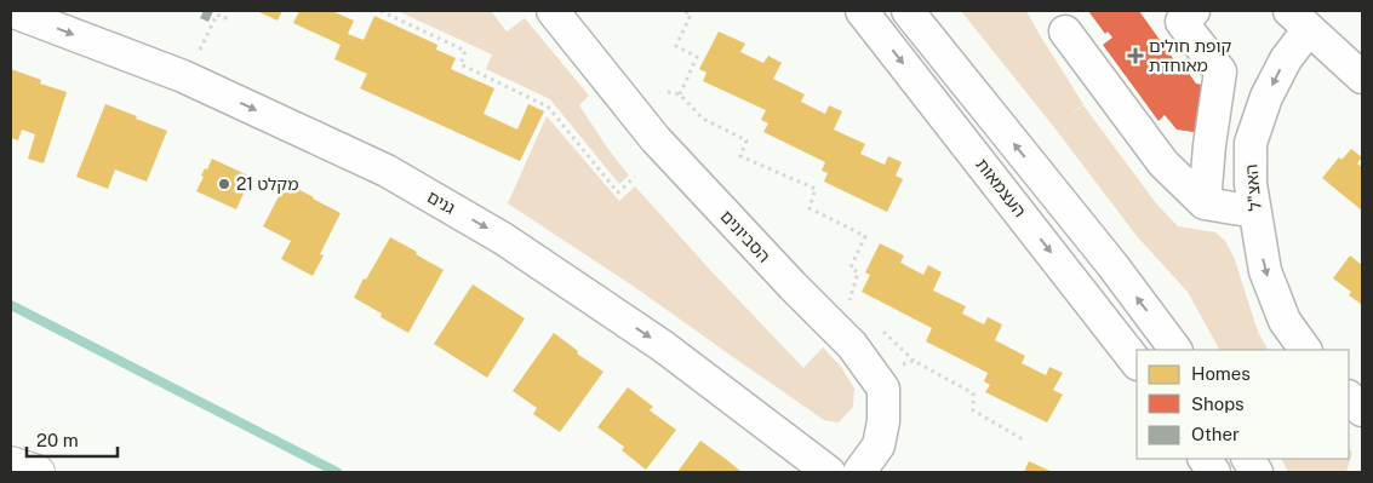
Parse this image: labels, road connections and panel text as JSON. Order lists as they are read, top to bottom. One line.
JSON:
{"streets":{"street":["העצמאות","האצ\"ל","גנים","הסביונים"]},"one_way":["גנים"],"places":{"health":["קופת חולים מאוחדת"],"other":["מקלט 21"]},"legend":["Homes","Shops","Other"],"scale_bar":"20 m"}
